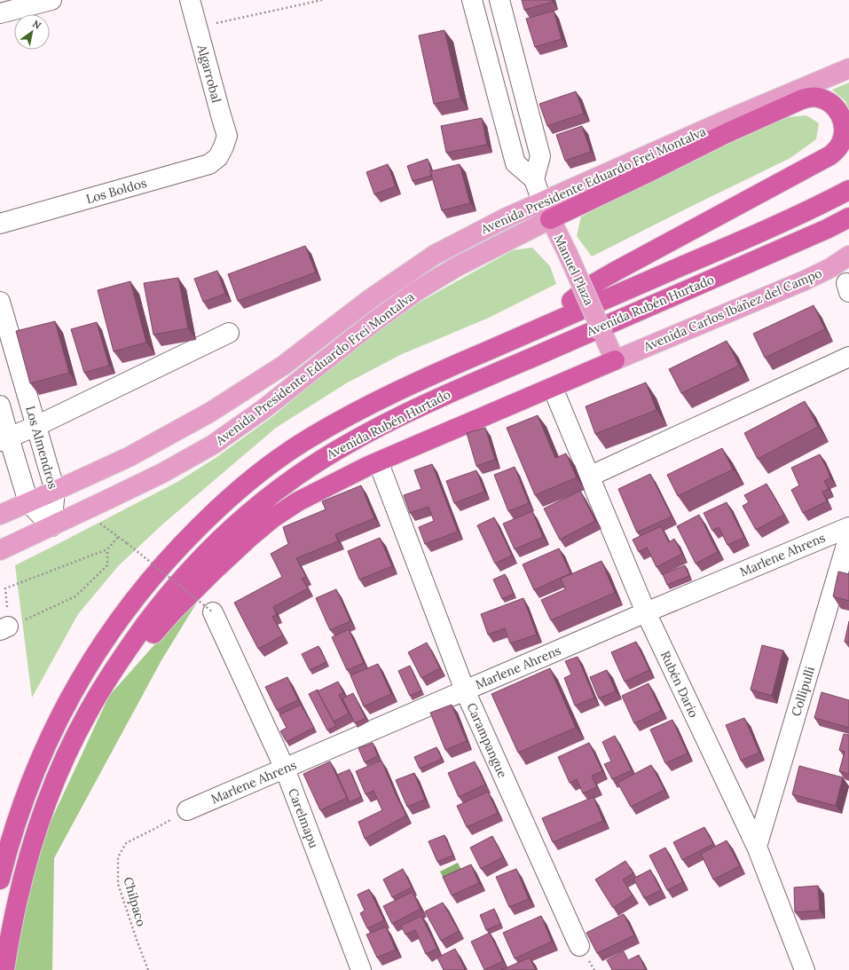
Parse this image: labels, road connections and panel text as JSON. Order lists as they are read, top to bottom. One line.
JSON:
{"streets":{"highway":["Avenida Rubén Hurtado"],"main road":["Avenida Presidente Eduardo Frei Montalva","Manuel Plaza","Avenida Carlos Ibáñez del Campo"],"street":["Algarrobal","Los Boldos","Los Almendros","Marlene Ahrens","Rubén Darío","Collipulli","Carampangue","Carelmapu"],"path":["Chilpaco"]},"crossings":[["Algarrobal","Los Boldos"],["Avenida Presidente Eduardo Frei Montalva","Manuel Plaza"],["Avenida Presidente Eduardo Frei Montalva","Los Almendros"],["Manuel Plaza","Avenida Carlos Ibáñez del Campo"],["Marlene Ahrens","Rubén Darío"],["Marlene Ahrens","Carampangue"],["Marlene Ahrens","Carelmapu"],["Marlene Ahrens","Chilpaco"],["Rubén Darío","Collipulli"]],"north":"top right"}
